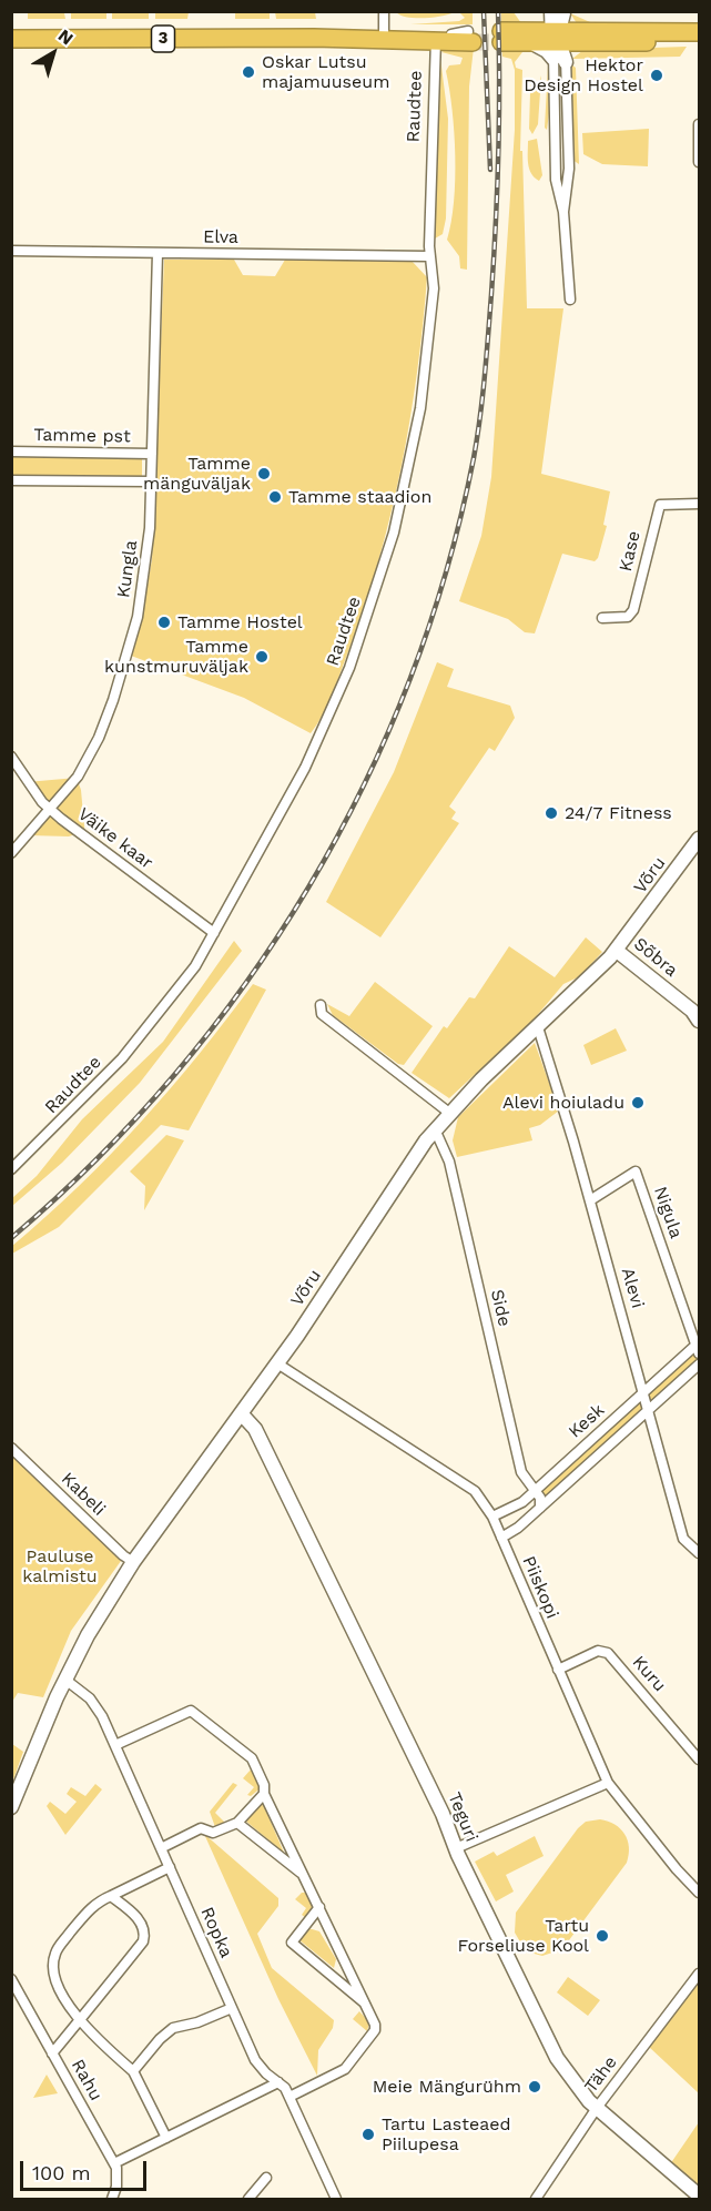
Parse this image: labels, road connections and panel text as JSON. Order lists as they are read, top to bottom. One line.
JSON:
{"streets":{"highway":["3"],"street":["Raudtee","Elva","Tamme pst","Kase","Kungla","Väike kaar","Võru","Sõbra","Nigula","Alevi","Side","Kesk","Kabeli","Piiskopi","Kuru","Teguri","Ropka","Tähe","Rahu"]},"crossings":[["3","Raudtee"],["Raudtee","Elva"],["Raudtee","Väike kaar"],["Elva","Kungla"],["Tamme pst","Kungla"],["Kungla","Väike kaar"],["Võru","Sõbra"],["Võru","Alevi"],["Võru","Side"],["Võru","Kabeli"],["Võru","Piiskopi"],["Võru","Teguri"],["Võru","Ropka"],["Nigula","Alevi"],["Nigula","Kesk"],["Alevi","Kesk"],["Side","Kesk"],["Kesk","Piiskopi"],["Piiskopi","Kuru"],["Teguri","Tähe"]],"parks":["Pauluse kalmistu"],"places":["Oskar Lutsu majamuuseum","Hektor Design Hostel","Tamme mänguväljak","Tamme staadion","Tamme Hostel","Tamme kunstmuruväljak","24/7 Fitness","Alevi hoiuladu","Tartu Forseliuse Kool","Meie Mängurühm","Tartu Lasteaed Piilupesa"],"scale_bar":"100 m","north":"top right"}
